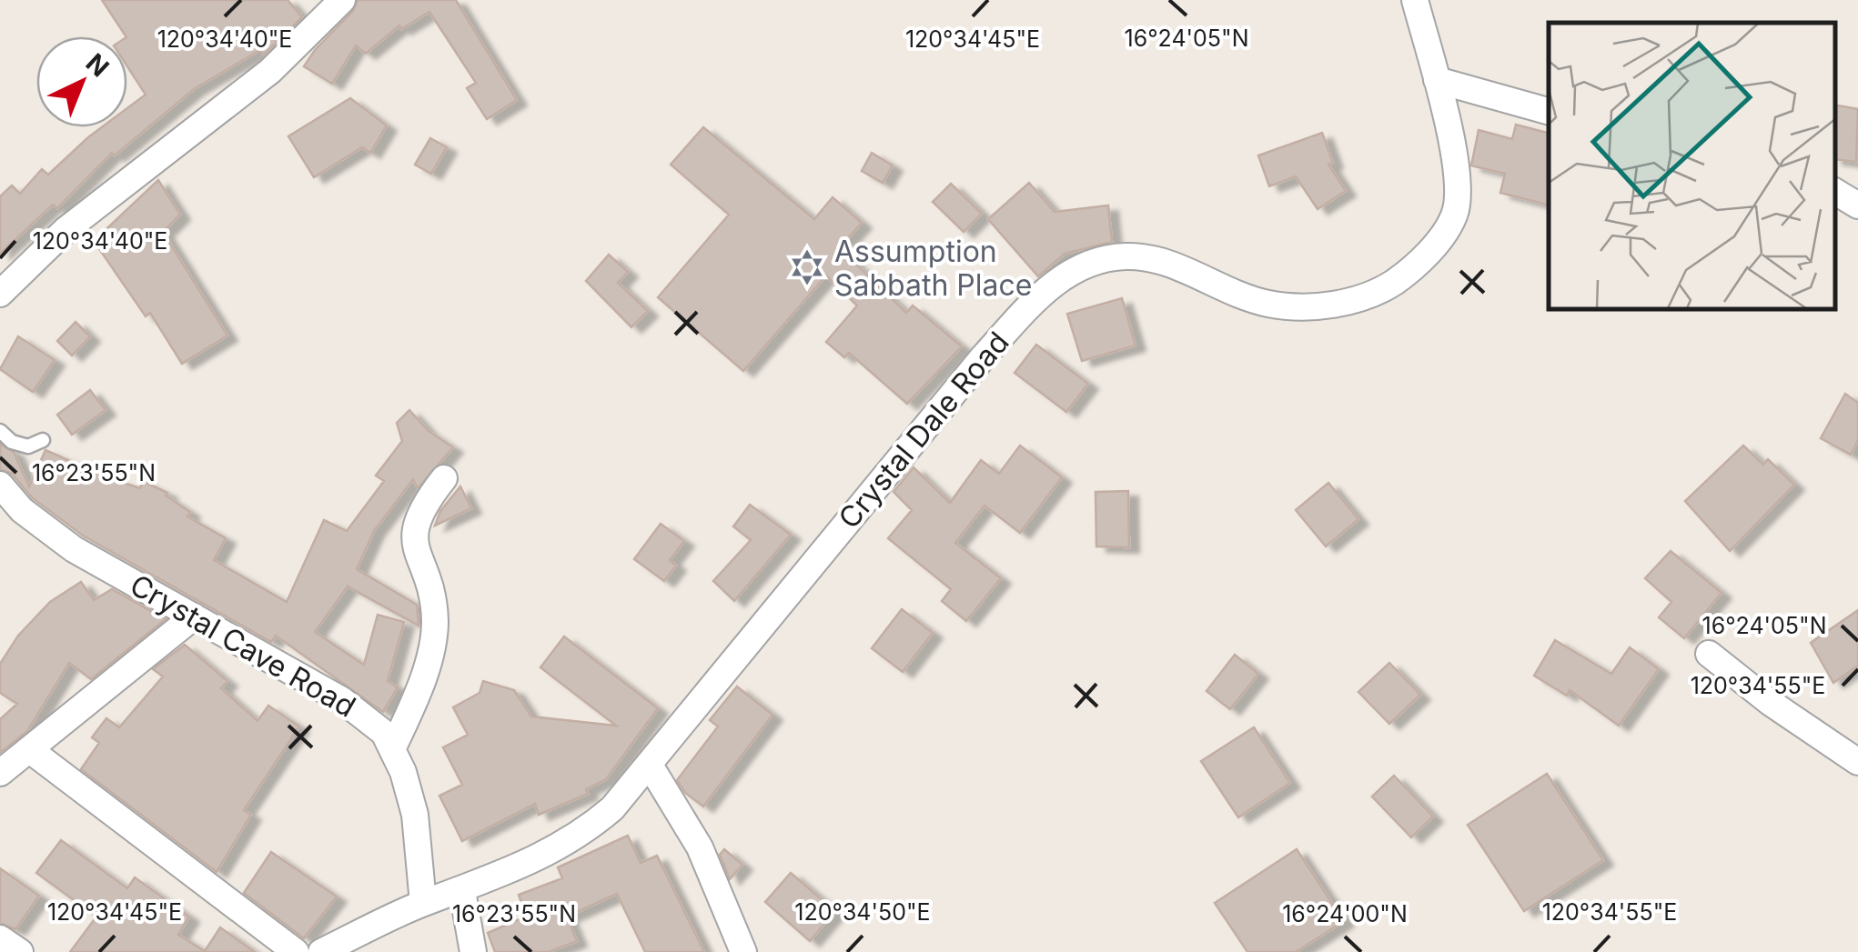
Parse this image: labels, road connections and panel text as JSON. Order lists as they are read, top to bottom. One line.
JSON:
{"streets":{"street":["Crystal Dale Road","Crystal Cave Road"]},"crossings":[["Crystal Dale Road","Crystal Cave Road"]],"places":{"synagogue":["Assumption Sabbath Place"]},"north":"top right","coordinates":["16°24'05\"N","120°34'40\"E","120°34'45\"E","16°23'55\"N","120°34'55\"E","120°34'50\"E","16°24'00\"N"]}
